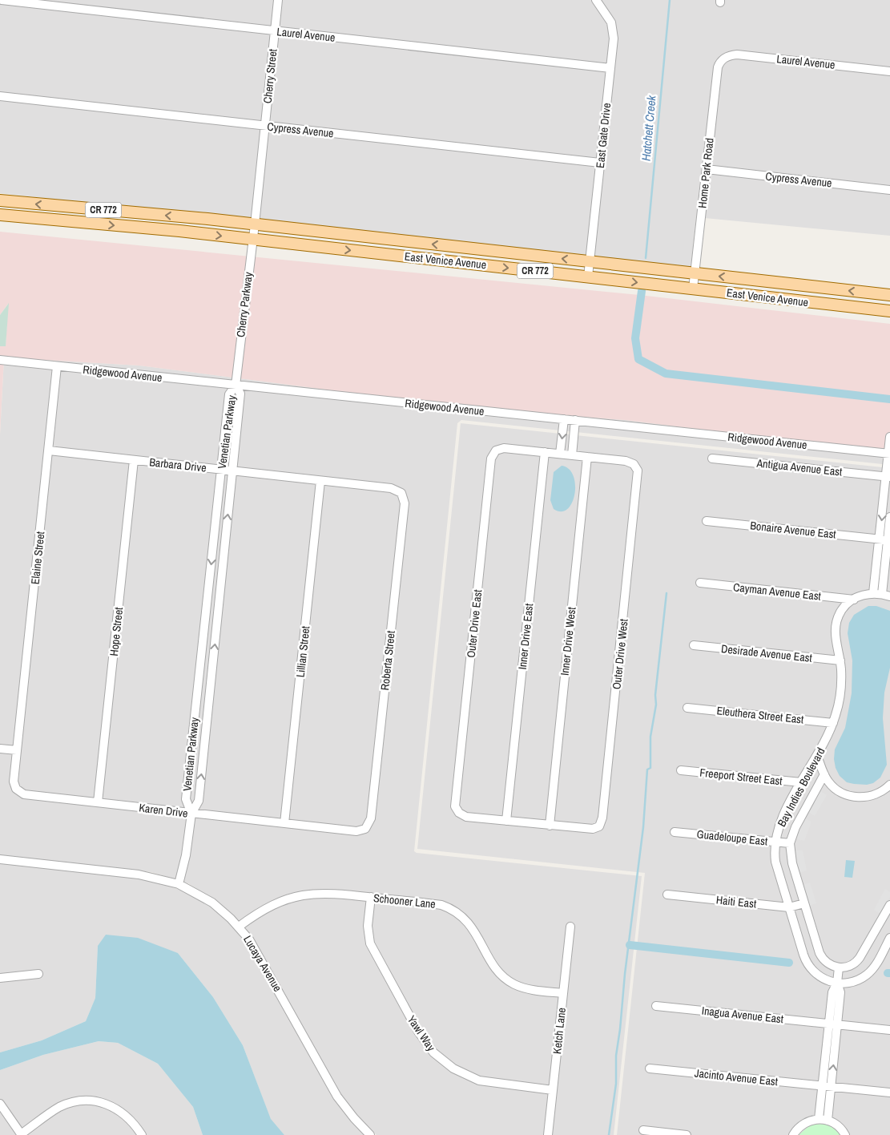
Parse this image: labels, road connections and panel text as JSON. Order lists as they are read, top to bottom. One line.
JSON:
{"streets":{"main road":["CR 772","East Venice Avenue"],"street":["Laurel Avenue","Cherry Street","Cypress Avenue","East Gate Drive","Home Park Road","Cherry Parkway","Ridgewood Avenue","Venetian Parkway","Barbara Drive","Antigua Avenue East","Bonaire Avenue East","Elaine Street","Cayman Avenue East","Outer Drive East","Hope Street","Inner Drive East","Inner Drive West","Lillian Street","Desirade Avenue East","Outer Drive West","Roberta Street","Eleuthera Street East","Freeport Street East","Bay Indies Boulevard","Karen Drive","Guadeloupe East","Schooner Lane","Haiti East","Lucaya Avenue","Inagua Avenue East","Ketch Lane","Yawl Way","Jacinto Avenue East"]},"crossings":[["Laurel Avenue","Cherry Street"],["Laurel Avenue","East Gate Drive"],["Laurel Avenue","Home Park Road"],["Cherry Street","Cypress Avenue"],["Cherry Street","East Venice Avenue"],["Cherry Street","Cherry Parkway"],["Cypress Avenue","East Gate Drive"],["Cypress Avenue","Home Park Road"],["East Gate Drive","East Venice Avenue"],["Home Park Road","East Venice Avenue"],["East Venice Avenue","Cherry Parkway"],["Cherry Parkway","Ridgewood Avenue"],["Cherry Parkway","Venetian Parkway"],["Ridgewood Avenue","Venetian Parkway"],["Ridgewood Avenue","Elaine Street"],["Ridgewood Avenue","Bay Indies Boulevard"],["Venetian Parkway","Barbara Drive"],["Venetian Parkway","Karen Drive"],["Venetian Parkway","Lucaya Avenue"],["Barbara Drive","Elaine Street"],["Barbara Drive","Hope Street"],["Barbara Drive","Lillian Street"],["Barbara Drive","Roberta Street"],["Antigua Avenue East","Bay Indies Boulevard"],["Bonaire Avenue East","Bay Indies Boulevard"],["Elaine Street","Karen Drive"],["Cayman Avenue East","Bay Indies Boulevard"],["Outer Drive East","Inner Drive East"],["Outer Drive East","Outer Drive West"],["Hope Street","Karen Drive"],["Inner Drive East","Outer Drive West"],["Inner Drive West","Outer Drive West"],["Lillian Street","Karen Drive"],["Desirade Avenue East","Bay Indies Boulevard"],["Roberta Street","Karen Drive"],["Eleuthera Street East","Bay Indies Boulevard"],["Freeport Street East","Bay Indies Boulevard"],["Bay Indies Boulevard","Guadeloupe East"],["Bay Indies Boulevard","Haiti East"],["Schooner Lane","Lucaya Avenue"],["Schooner Lane","Ketch Lane"],["Schooner Lane","Yawl Way"],["Ketch Lane","Yawl Way"]],"water":["Hatchett Creek"]}
